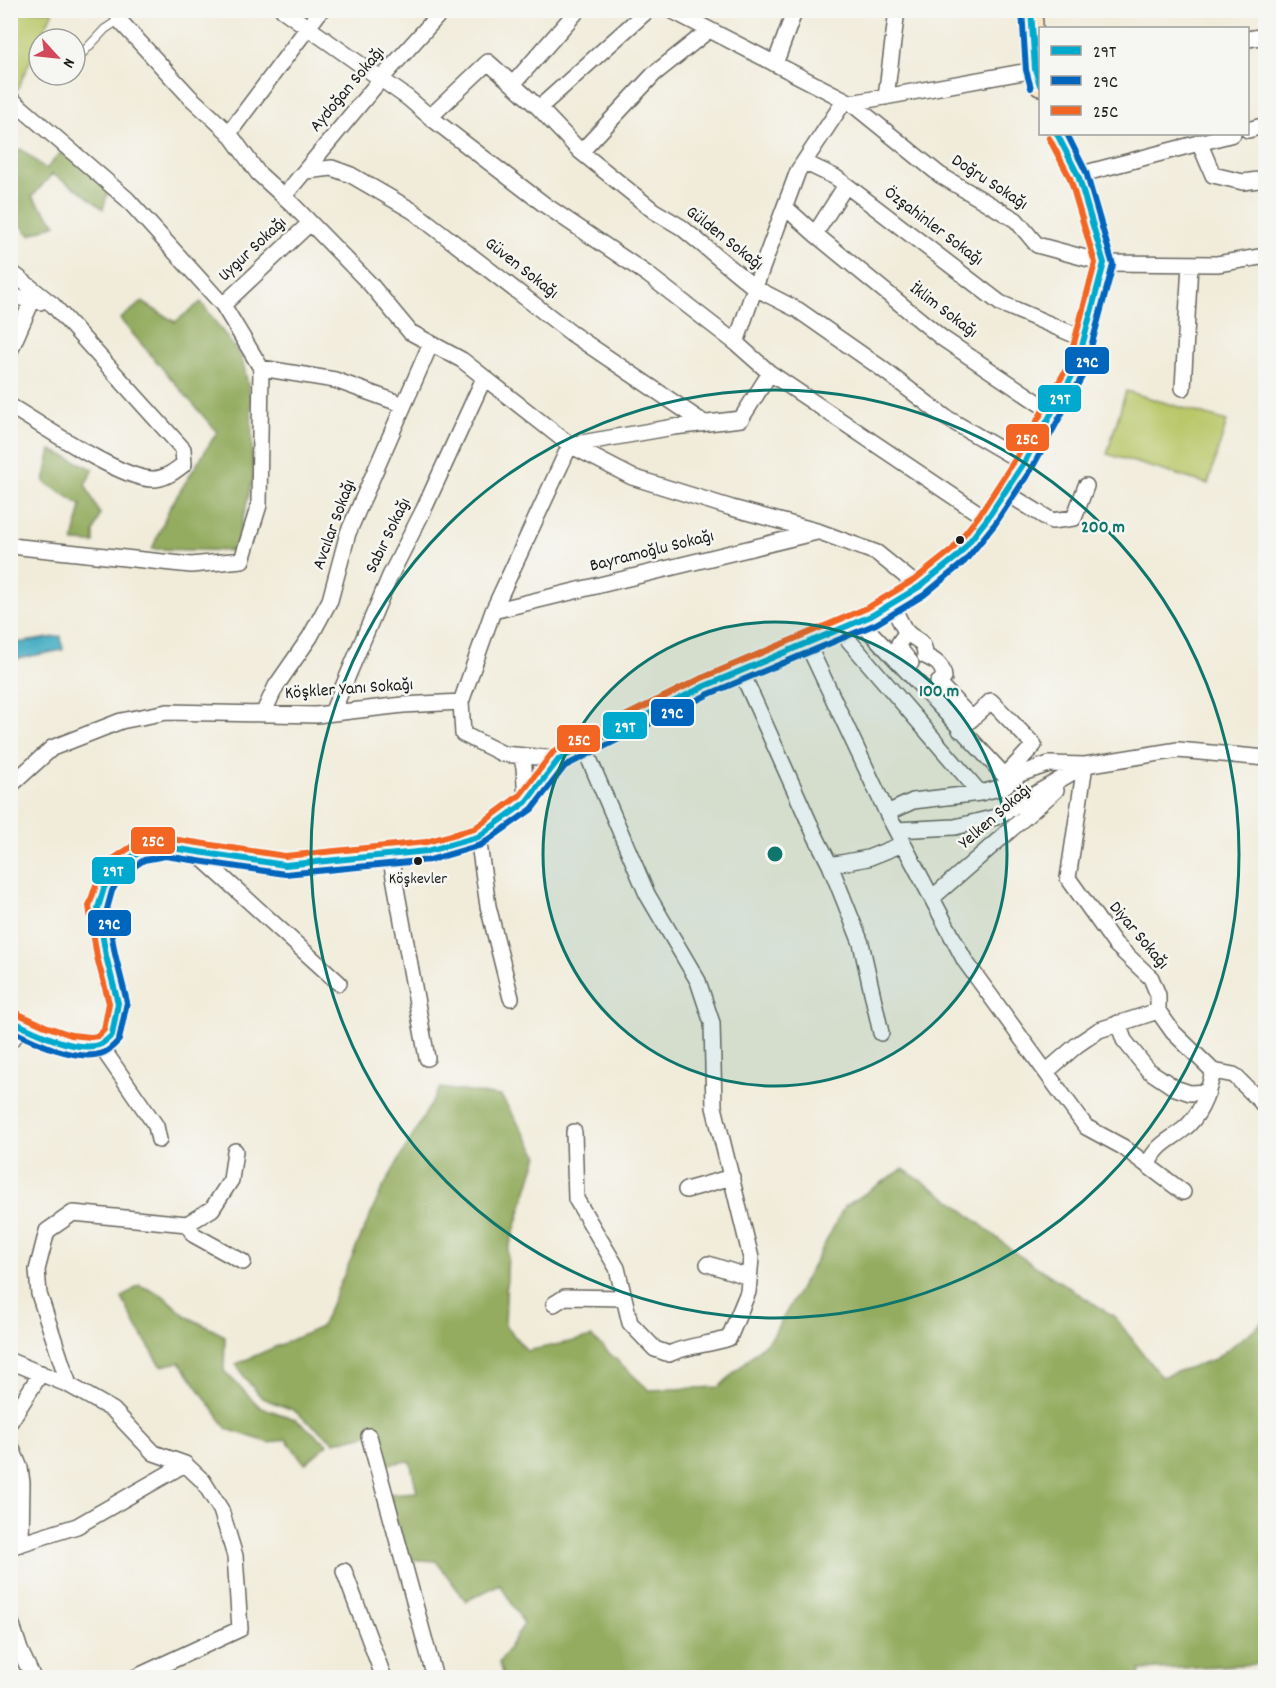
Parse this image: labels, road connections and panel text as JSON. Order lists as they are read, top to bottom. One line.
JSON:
{"streets":{"street":["Aydoğan Sokağı","Doğru Sokağı","Özşahinler Sokağı","Gülden Sokağı","Uygur Sokağı","Güven Sokağı","İklim Sokağı","Avcılar Sokağı","Sabır Sokağı","Bayramoğlu Sokağı","Köşkler Yanı Sokağı","Yelken Sokağı","Diyar Sokağı"]},"crossings":[["Aydoğan Sokağı","Güven Sokağı"],["Avcılar Sokağı","Köşkler Yanı Sokağı"],["Sabır Sokağı","Köşkler Yanı Sokağı"],["Yelken Sokağı","Diyar Sokağı"]],"places":["Köşkevler"],"lines":["transit line 29T","transit line 29C","transit line 25C"],"legend":["29T","29C","25C"],"north":"bottom right","rings":["200 m","100 m"]}
